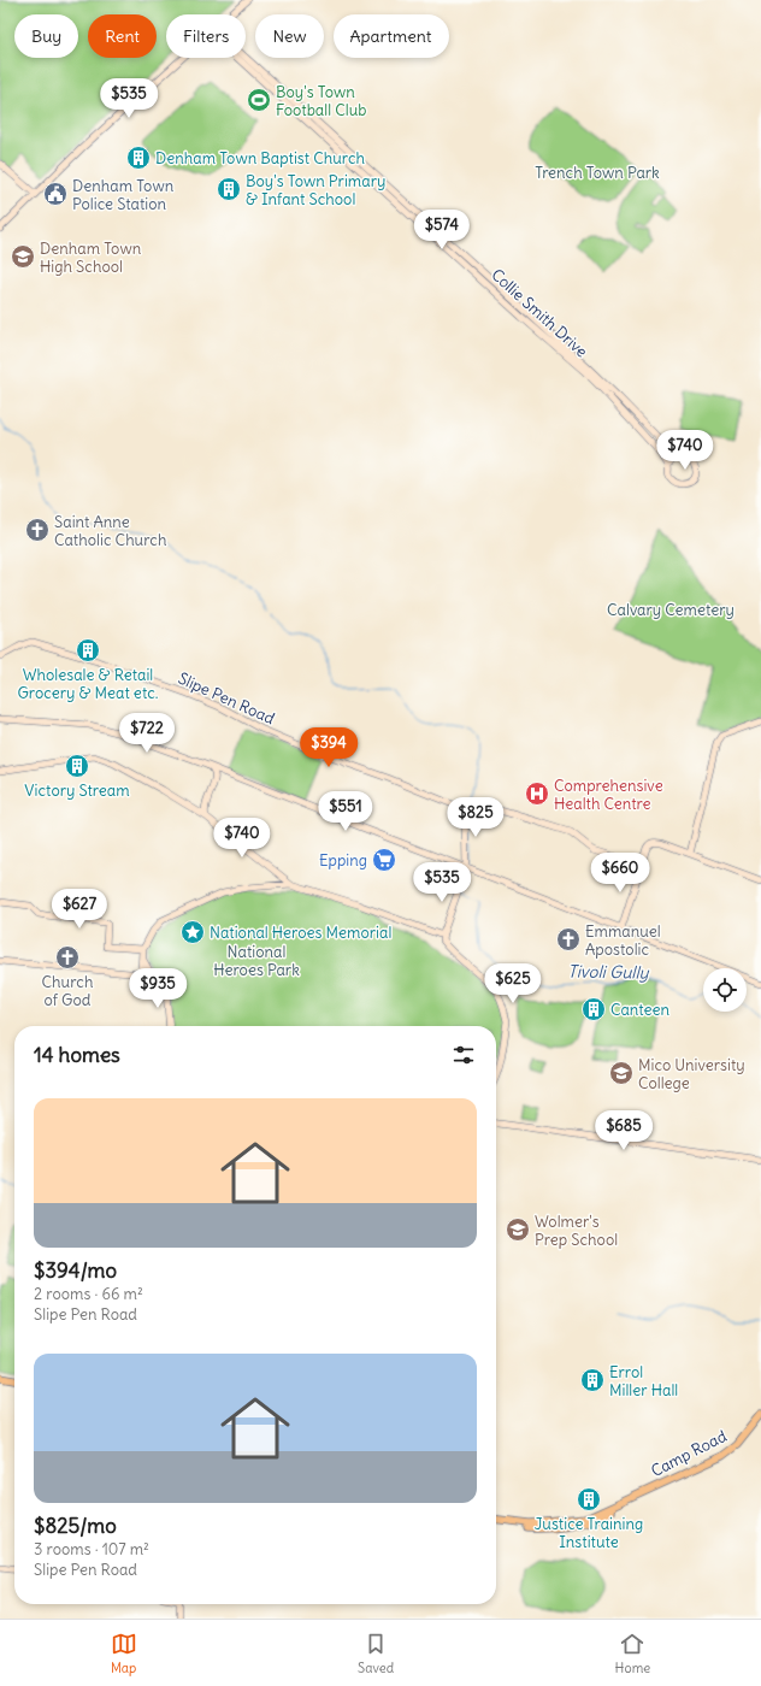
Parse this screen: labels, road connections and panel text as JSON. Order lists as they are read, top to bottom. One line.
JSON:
{"streets":{"main road":["Camp Road"],"street":["Collie Smith Drive","Slipe Pen Road"]},"water":["Tivoli Gully"],"parks":["Trench Town Park","Calvary Cemetery","National Heroes Park"],"places":{"sports":["Boy's Town Football Club"],"building":["Denham Town Baptist Church","Boy's Town Primary & Infant School","Wholesale & Retail Grocery & Meat etc.","Victory Stream","Canteen","Errol Miller Hall","Justice Training Institute"],"public building":["Denham Town Police Station"],"school or university":["Denham Town High School","Mico University College","Wolmer's Prep School"],"church":["Saint Anne Catholic Church","Emmanuel Apostolic","Church of God"],"hospital":["Comprehensive Health Centre"],"supermarket":["Epping"],"place":["National Heroes Memorial"]},"page":{"chip":["Buy","Rent","Filters","New","Apartment"],"price":["$535","$574","$740","$722","$394","$551","$825","$740","$660","$535","$627","$625","$935","$685"],"heading":"14 homes","list":[{"name":"$394/mo","note":"2 rooms · 66 m² · Slipe Pen Road"},{"name":"$825/mo","note":"3 rooms · 107 m² · Slipe Pen Road"}],"tabs":["Map","Saved","Home"]}}
